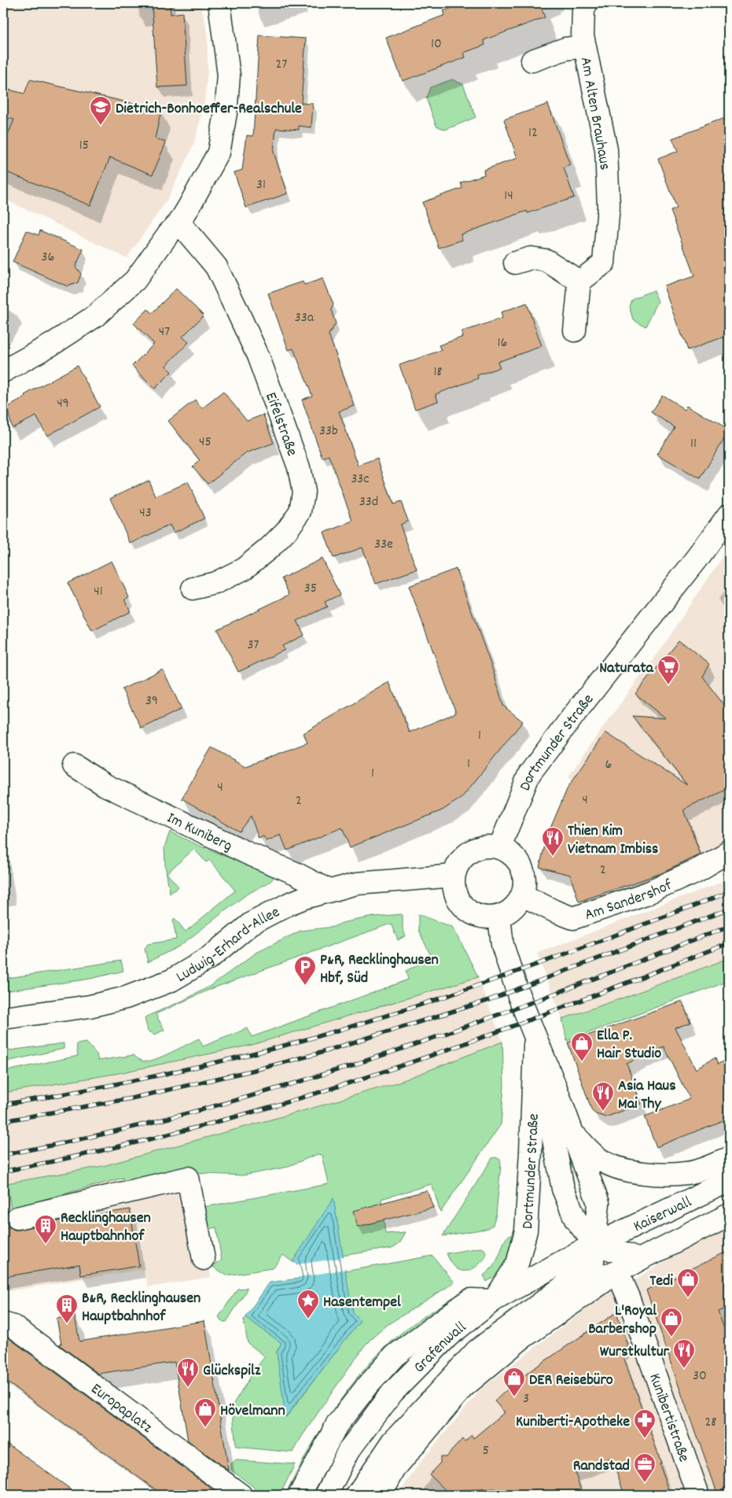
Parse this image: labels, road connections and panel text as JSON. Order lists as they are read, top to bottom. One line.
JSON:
{"streets":{"main road":["Am Alten Brauhaus","Eifelstraße","Dortmunder Straße","Im Kuniberg","Am Sandershof","Ludwig-Erhard-Allee","Kaiserwall","Grafenwall","Europaplatz","Kunibertistraße"]},"crossings":[["Dortmunder Straße","Am Sandershof"],["Dortmunder Straße","Ludwig-Erhard-Allee"],["Dortmunder Straße","Kaiserwall"],["Dortmunder Straße","Grafenwall"],["Im Kuniberg","Ludwig-Erhard-Allee"],["Am Sandershof","Ludwig-Erhard-Allee"],["Kaiserwall","Grafenwall"],["Kaiserwall","Kunibertistraße"]],"places":{"school or university":["Dietrich-Bonhoeffer-Realschule"],"supermarket":["Naturata"],"restaurant":["Thien Kim Vietnam Imbiss","Asia Haus Mai Thy","Wurstkultur","Glückspilz"],"parking":["P&R, Recklinghausen Hbf, Süd"],"shop":["Ella P. Hair Studio","Tedi","L'Royal Barbershop","DER Reisebüro","Hövelmann"],"building":["Recklinghausen Hauptbahnhof","B&R, Recklinghausen Hauptbahnhof"],"place":["Hasentempel"],"pharmacy":["Kuniberti-Apotheke"],"office":["Randstad"]},"house_numbers":["10","27","12","15","31","14","36","33a","47","16","18","49","33b","45","11","33c","33d","43","33e","35","41","37","39","1","1","6","1","4","4","2","2","30","3","28","5"]}
